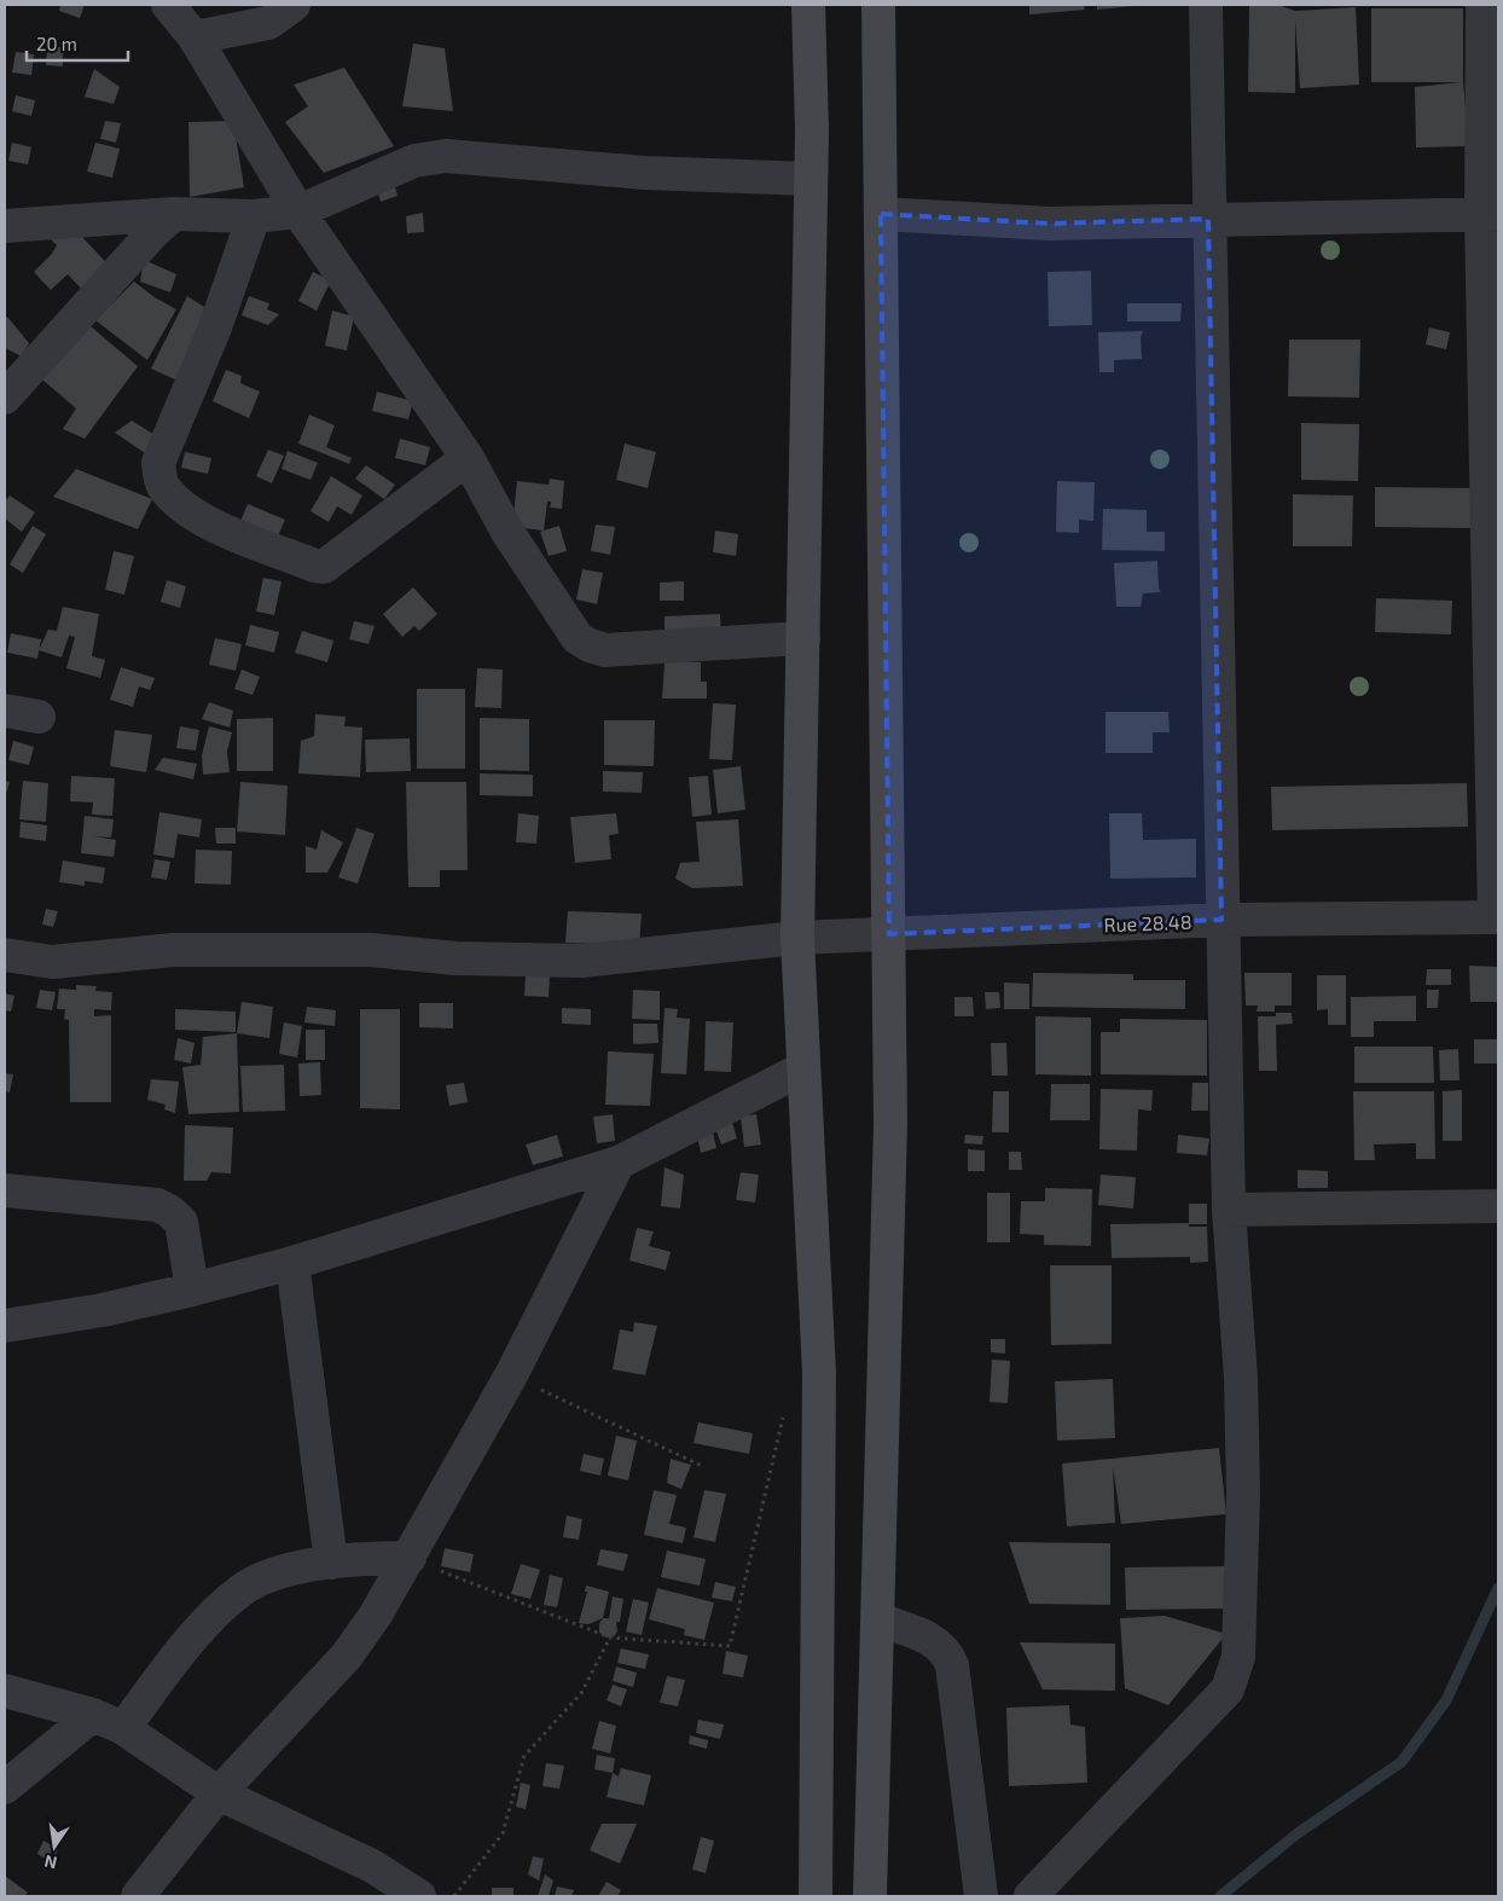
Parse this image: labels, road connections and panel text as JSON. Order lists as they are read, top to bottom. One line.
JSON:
{"streets":{"street":["Rue 28.48"]},"scale_bar":"20 m","north":"bottom"}
